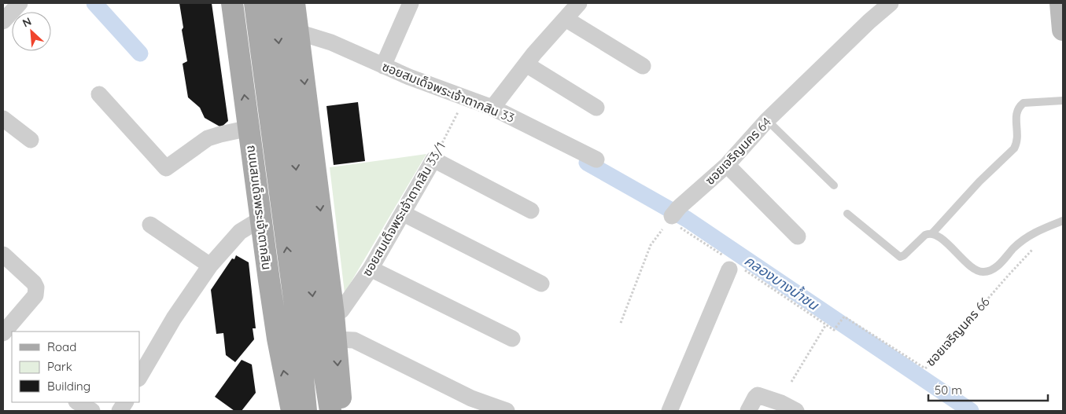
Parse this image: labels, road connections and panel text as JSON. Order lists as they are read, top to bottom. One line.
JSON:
{"streets":{"main road":["ถนนสมเด็จพระเจ้าตากสิน"],"street":["ซอยสมเด็จพระเจ้าตากสิน 33","ซอยเจริญนคร 64","ซอยสมเด็จพระเจ้าตากสิน 33/1"],"path":["ซอยเจริญนคร 66"]},"crossings":[["ซอยสมเด็จพระเจ้าตากสิน 33","ซอยสมเด็จพระเจ้าตากสิน 33/1"],["ซอยเจริญนคร 64","ซอยเจริญนคร 66"]],"water":["คลองบางน้ำชน"],"legend":["Road","Park","Building"],"scale_bar":"50 m","north":"top left"}
